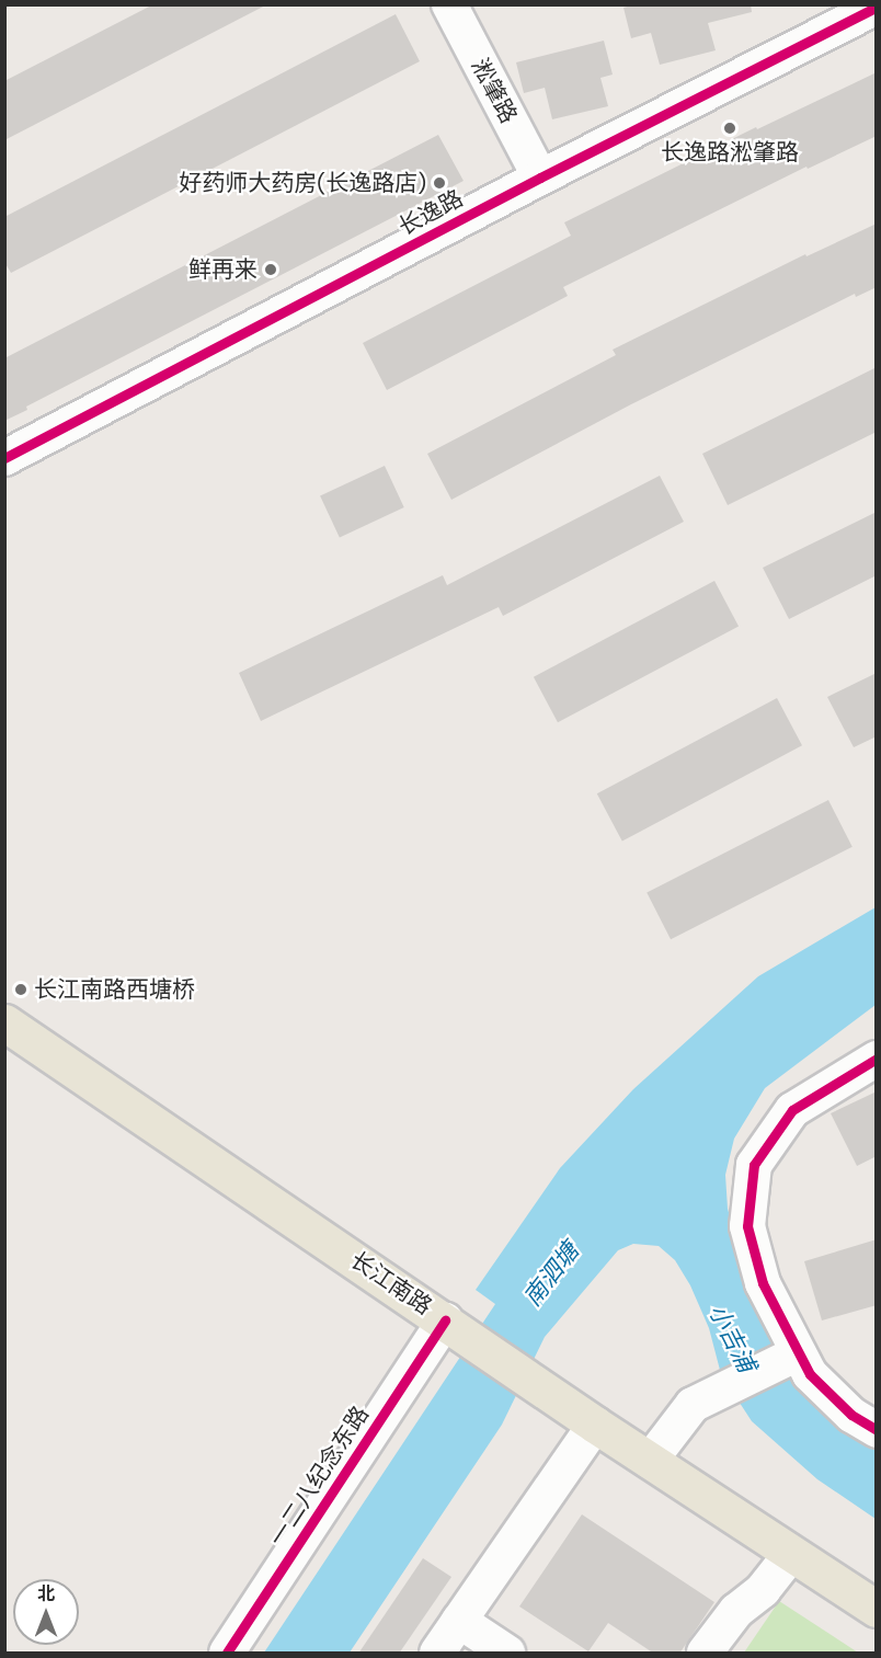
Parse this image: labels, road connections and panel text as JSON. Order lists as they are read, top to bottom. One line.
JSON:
{"streets":{"main road":["长江南路"],"street":["淞肇路","长逸路","一二八纪念东路"]},"crossings":[["淞肇路","长逸路"],["长江南路","一二八纪念东路"]],"water":["南泗塘","小吉浦"],"places":["长逸路淞肇路","好药师大药房(长逸路店)","鲜再来","长江南路西塘桥"],"north":"top"}
